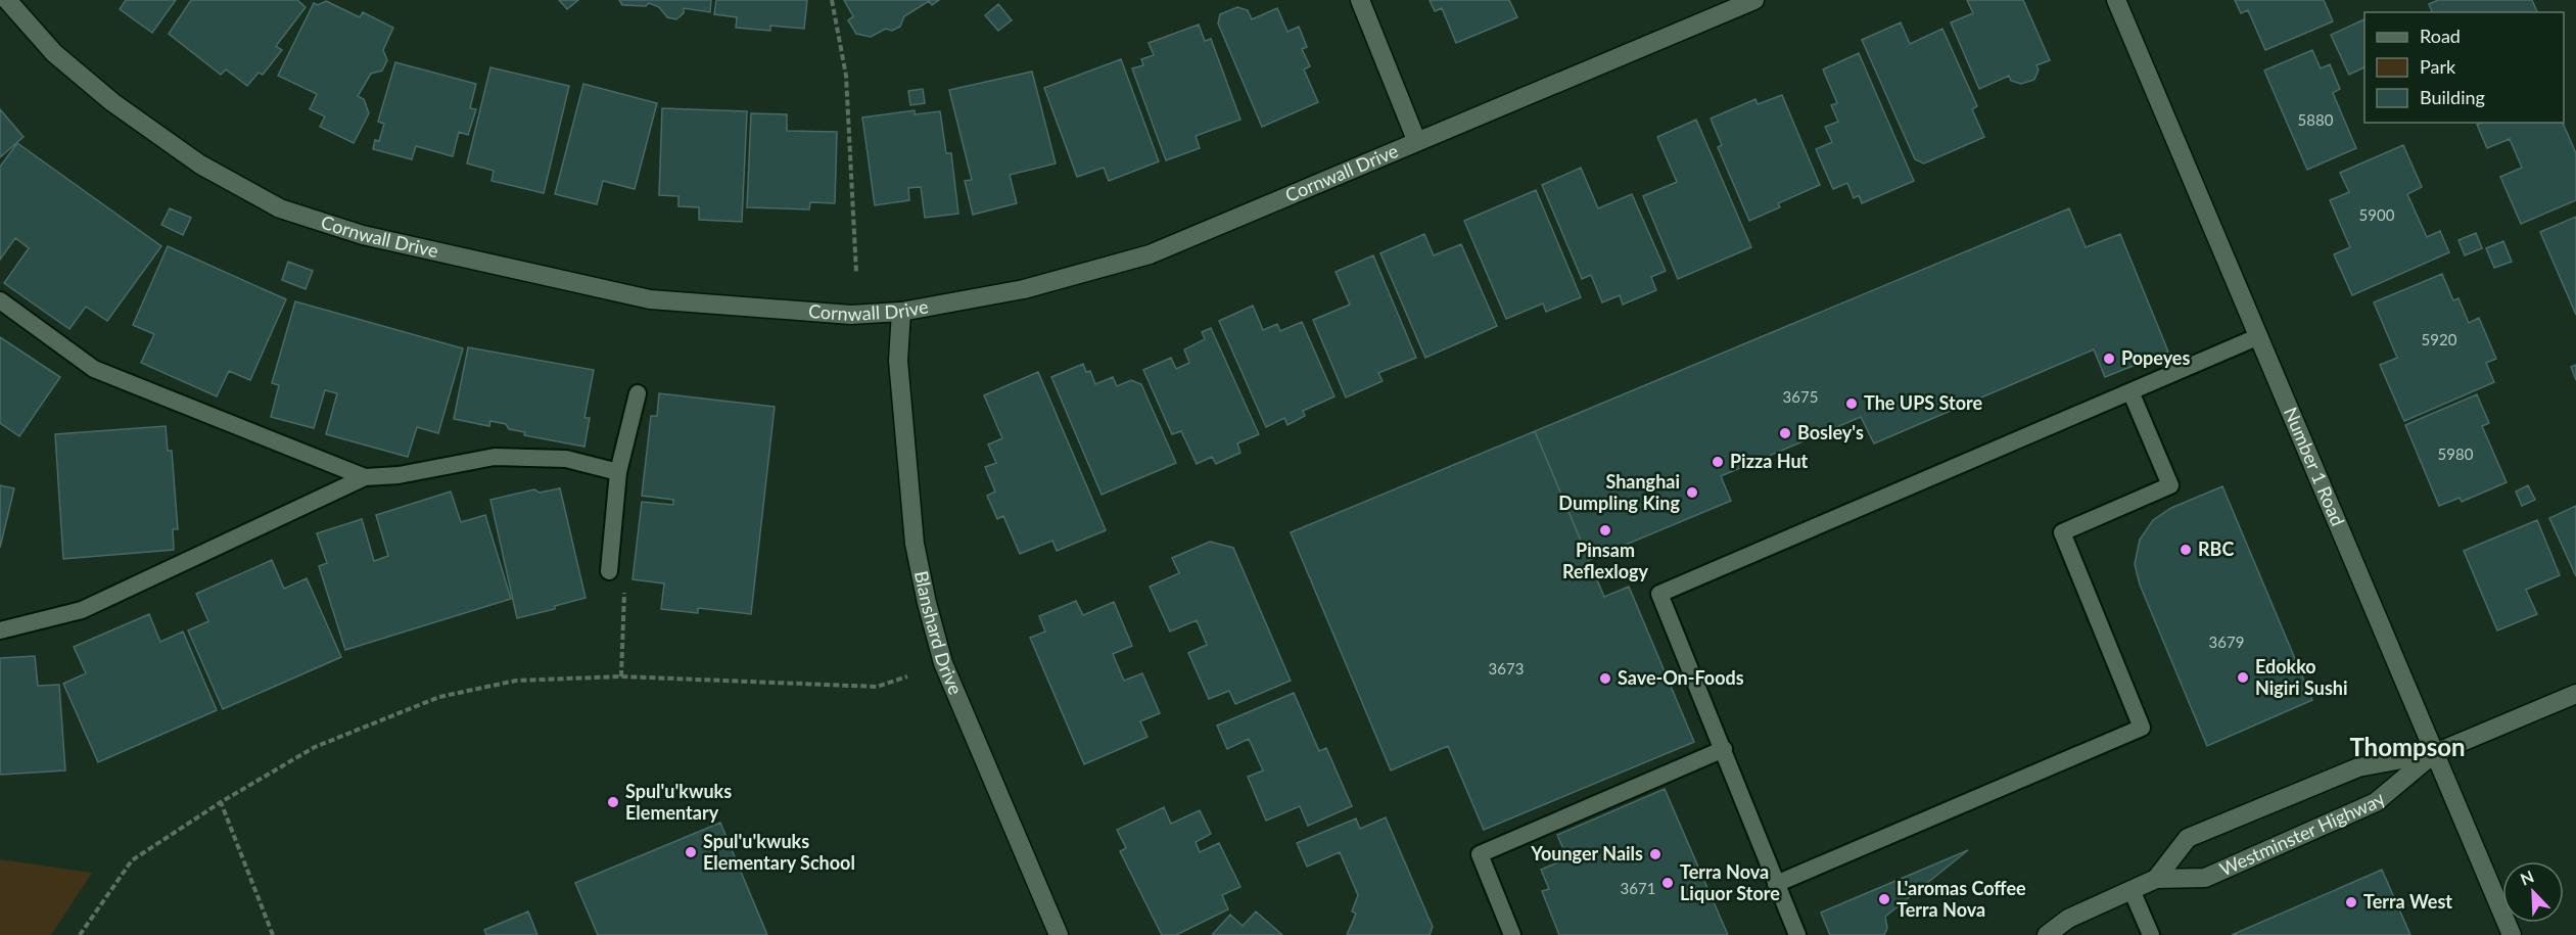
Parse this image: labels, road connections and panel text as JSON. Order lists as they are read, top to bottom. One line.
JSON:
{"streets":{"street":["Cornwall Drive","Number 1 Road","Blanshard Drive","Westminster Highway"]},"crossings":[["Cornwall Drive","Blanshard Drive"],["Number 1 Road","Westminster Highway"]],"districts":["Thompson"],"places":["Popeyes","The UPS Store","Bosley's","Pizza Hut","Shanghai Dumpling King","Pinsam Reflexlogy","RBC","Edokko Nigiri Sushi","Save-On-Foods","Spul'u'kwuks Elementary","Spul'u'kwuks Elementary School","Younger Nails","Terra Nova Liquor Store","L'aromas Coffee Terra Nova","Terra West"],"house_numbers":["5880","5900","5920","3675","5980","3679","3673","3671"],"legend":["Road","Park","Building"],"north":"top left"}
